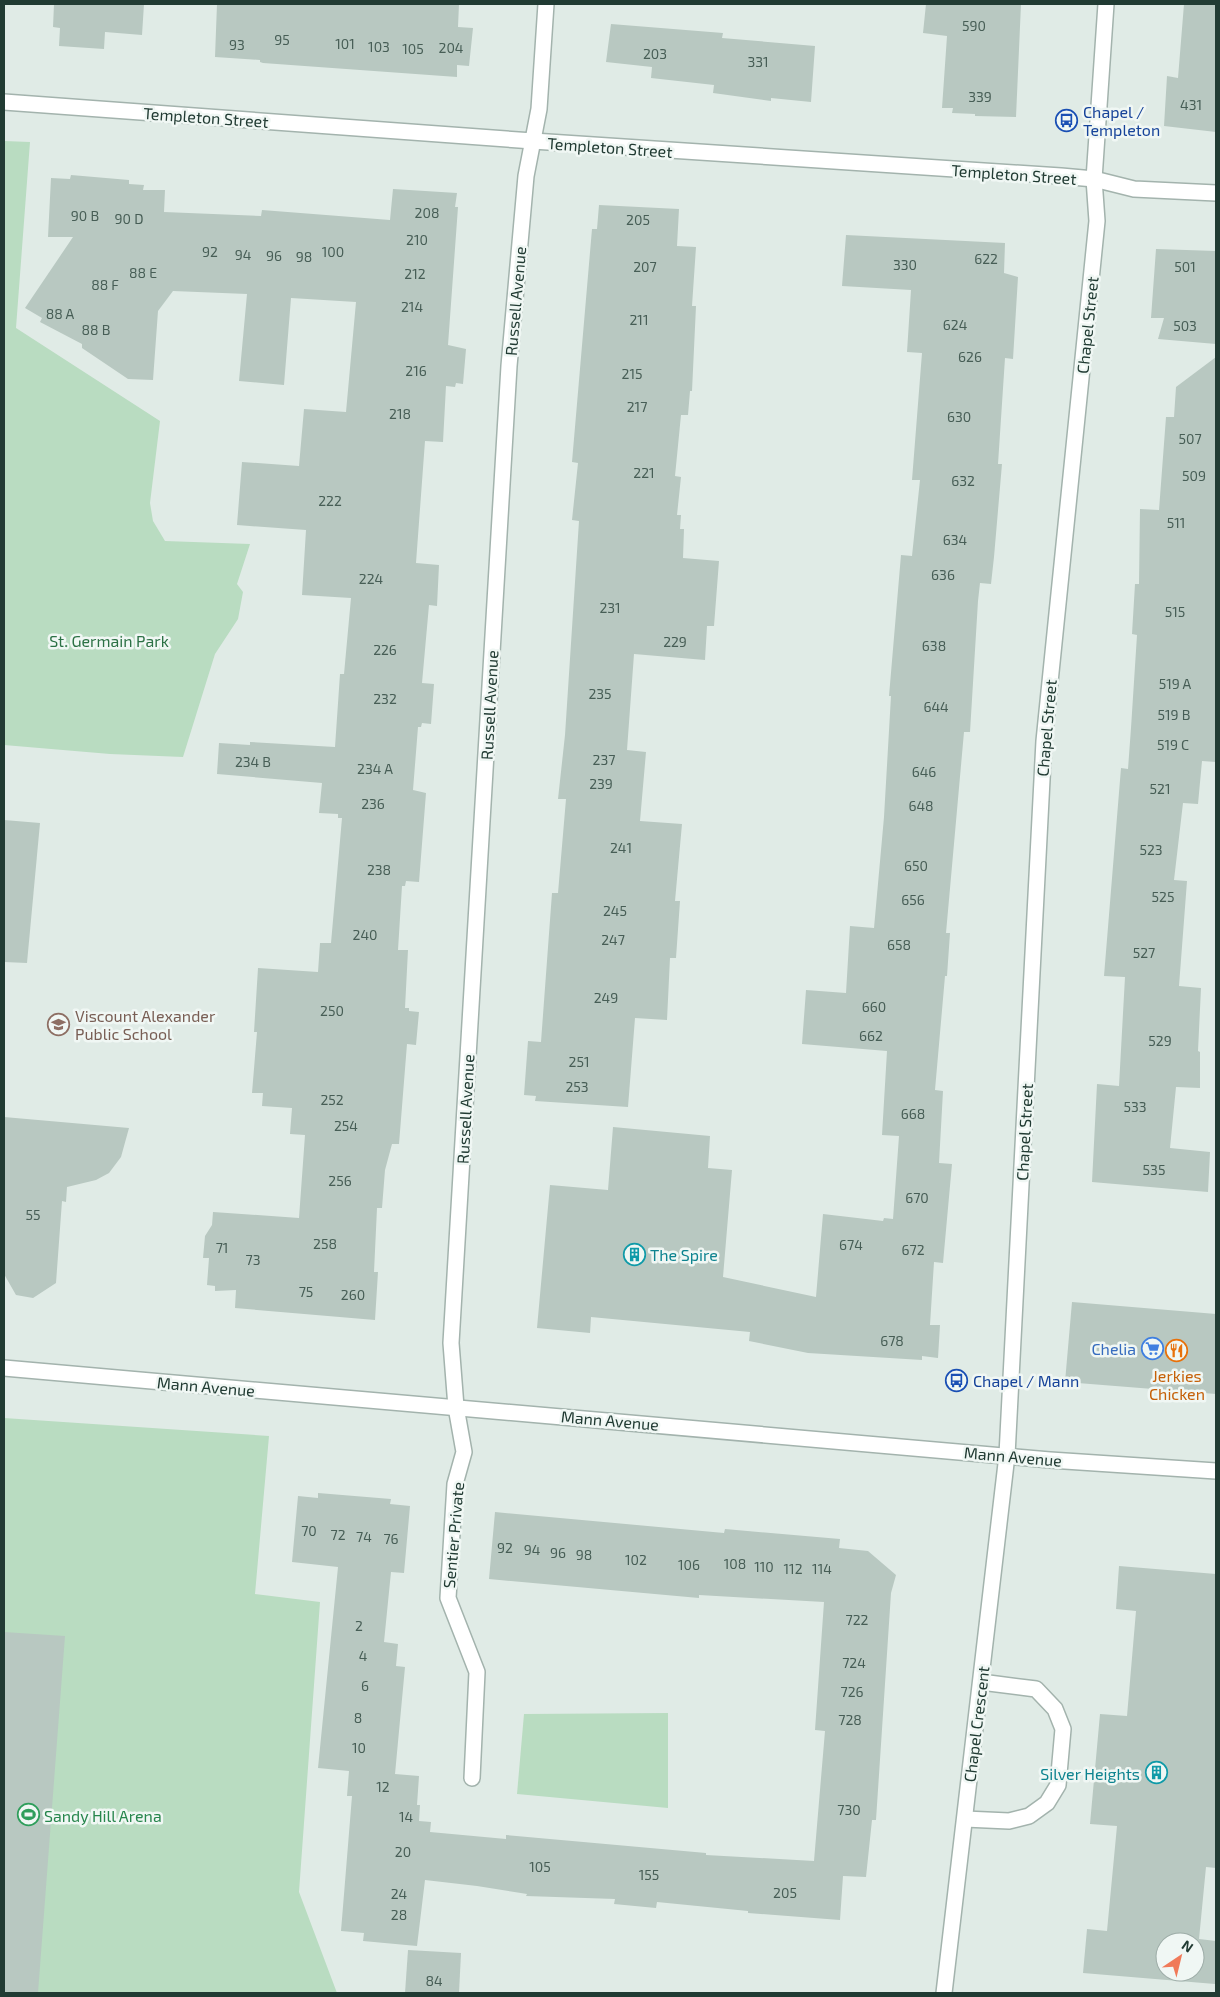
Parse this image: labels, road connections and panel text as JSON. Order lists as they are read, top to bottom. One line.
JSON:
{"streets":{"street":["Templeton Street","Russell Avenue","Chapel Street","Mann Avenue","Sentier Private","Chapel Crescent"]},"crossings":[["Templeton Street","Russell Avenue"],["Templeton Street","Chapel Street"],["Russell Avenue","Mann Avenue"],["Russell Avenue","Sentier Private"],["Chapel Street","Mann Avenue"],["Chapel Street","Chapel Crescent"],["Mann Avenue","Sentier Private"],["Mann Avenue","Chapel Crescent"]],"parks":["St. Germain Park"],"places":{"bus stop":["Chapel / Templeton","Chapel / Mann"],"school or university":["Viscount Alexander Public School"],"building":["The Spire","Silver Heights"],"supermarket":["Chelia"],"restaurant":["Jerkies Chicken"],"sports":["Sandy Hill Arena"]},"house_numbers":["590","95","101","93","103","204","105","203","331","339","431","208","90 B","90 D","205","210","92","100","94","96","98","622","330","207","501","88 E","212","88 F","214","88 A","211","624","503","88 B","626","216","215","217","218","630","507","221","509","632","222","511","634","636","224","231","515","229","638","226","519 A","235","232","644","519 B","519 C","237","234 B","234 A","646","239","521","236","648","241","523","650","238","525","656","245","240","247","658","527","249","660","250","662","529","251","253","252","533","668","254","535","256","670","55","258","674","71","672","73","75","260","678","70","72","74","76","92","94","96","98","102","108","106","110","112","114","722","2","4","724","6","726","8","728","10","12","730","14","20","105","155","205","24","28","84"],"north":"top right"}
